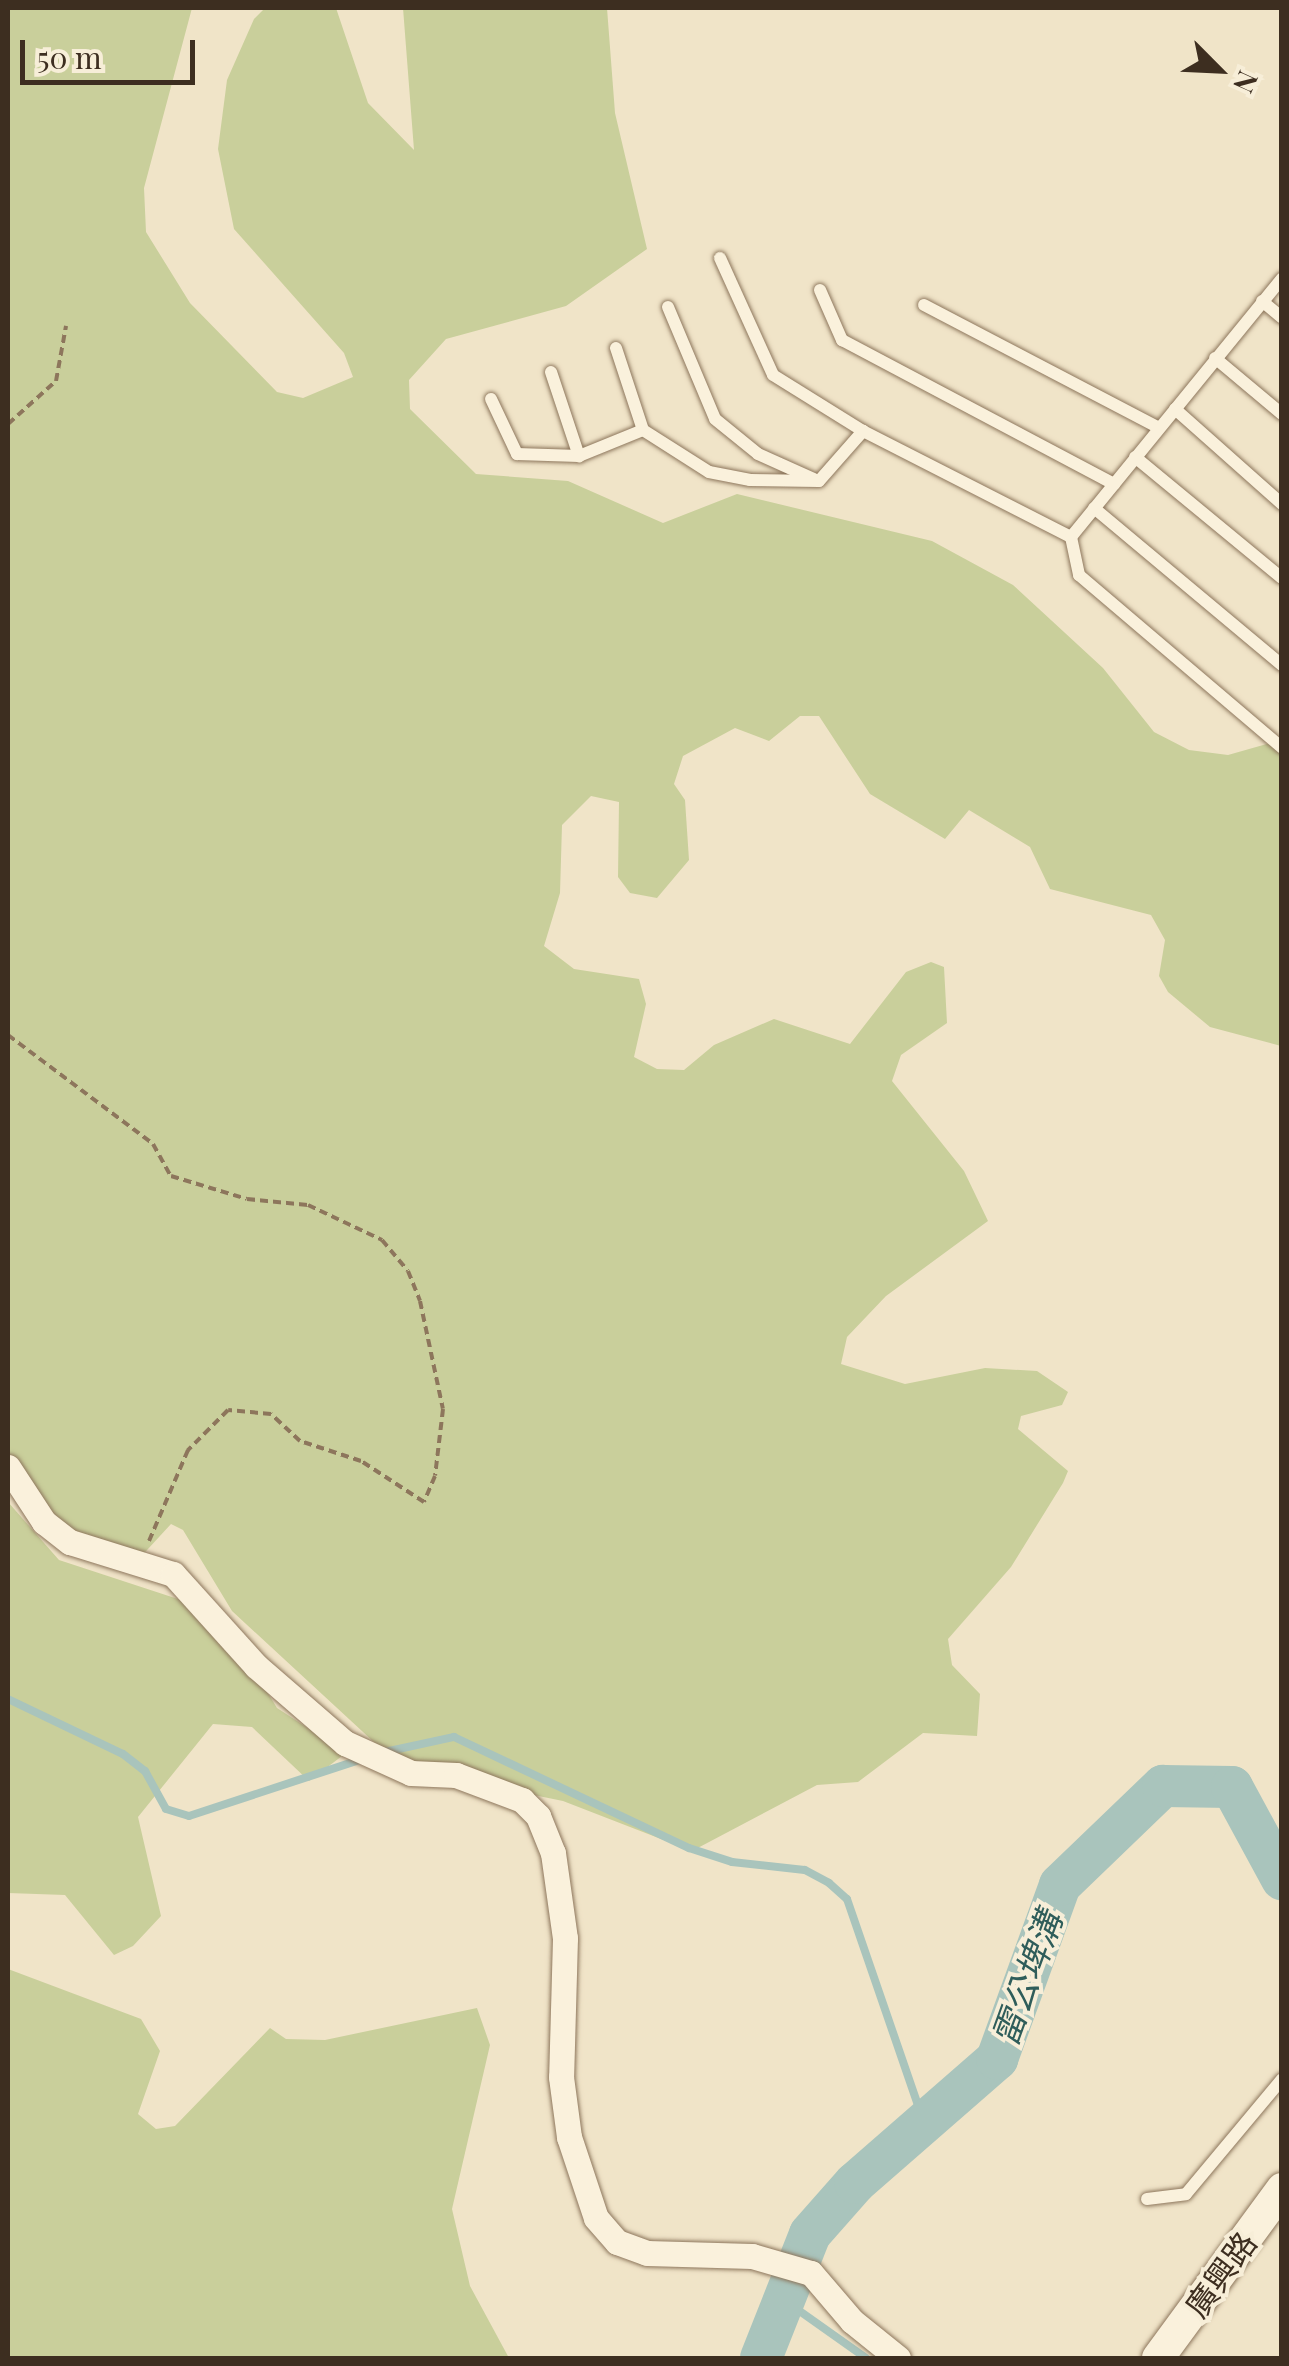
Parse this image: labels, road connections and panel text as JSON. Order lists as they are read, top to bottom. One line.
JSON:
{"streets":{"street":["廣興路"]},"water":["雷公埤溝"],"scale_bar":"50 m","north":"bottom right"}
